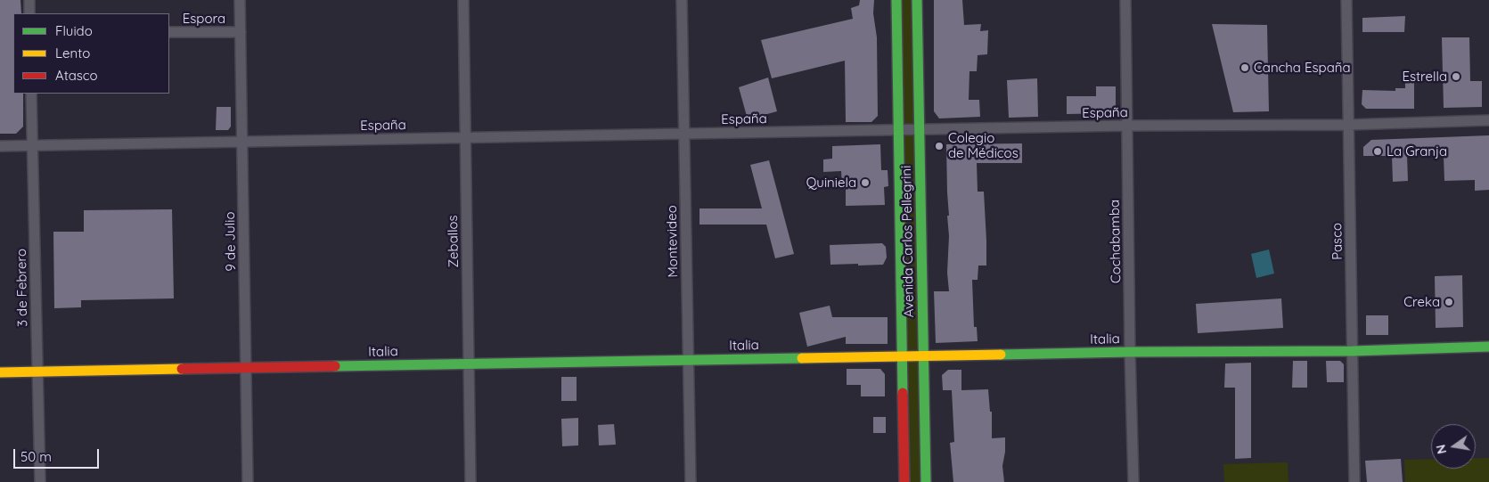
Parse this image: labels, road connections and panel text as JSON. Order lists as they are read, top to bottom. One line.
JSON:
{"streets":{"street":["Espora","España","9 de Julio","Zeballos","Montevideo","Avenida Carlos Pellegrini","Cochabamba","Pasco","3 de Febrero","Italia"]},"crossings":[["Espora","9 de Julio"],["España","9 de Julio"],["España","Zeballos"],["España","Montevideo"],["España","Avenida Carlos Pellegrini"],["España","Cochabamba"],["España","Pasco"],["España","3 de Febrero"],["9 de Julio","Italia"],["Zeballos","Italia"],["Montevideo","Italia"],["Avenida Carlos Pellegrini","Italia"],["Cochabamba","Italia"],["Pasco","Italia"],["3 de Febrero","Italia"]],"places":["Cancha España","Estrella","Colegio de Médicos","La Granja","Quiniela","Creka"],"legend":["Fluido","Lento","Atasco"],"scale_bar":"50 m","north":"left"}
